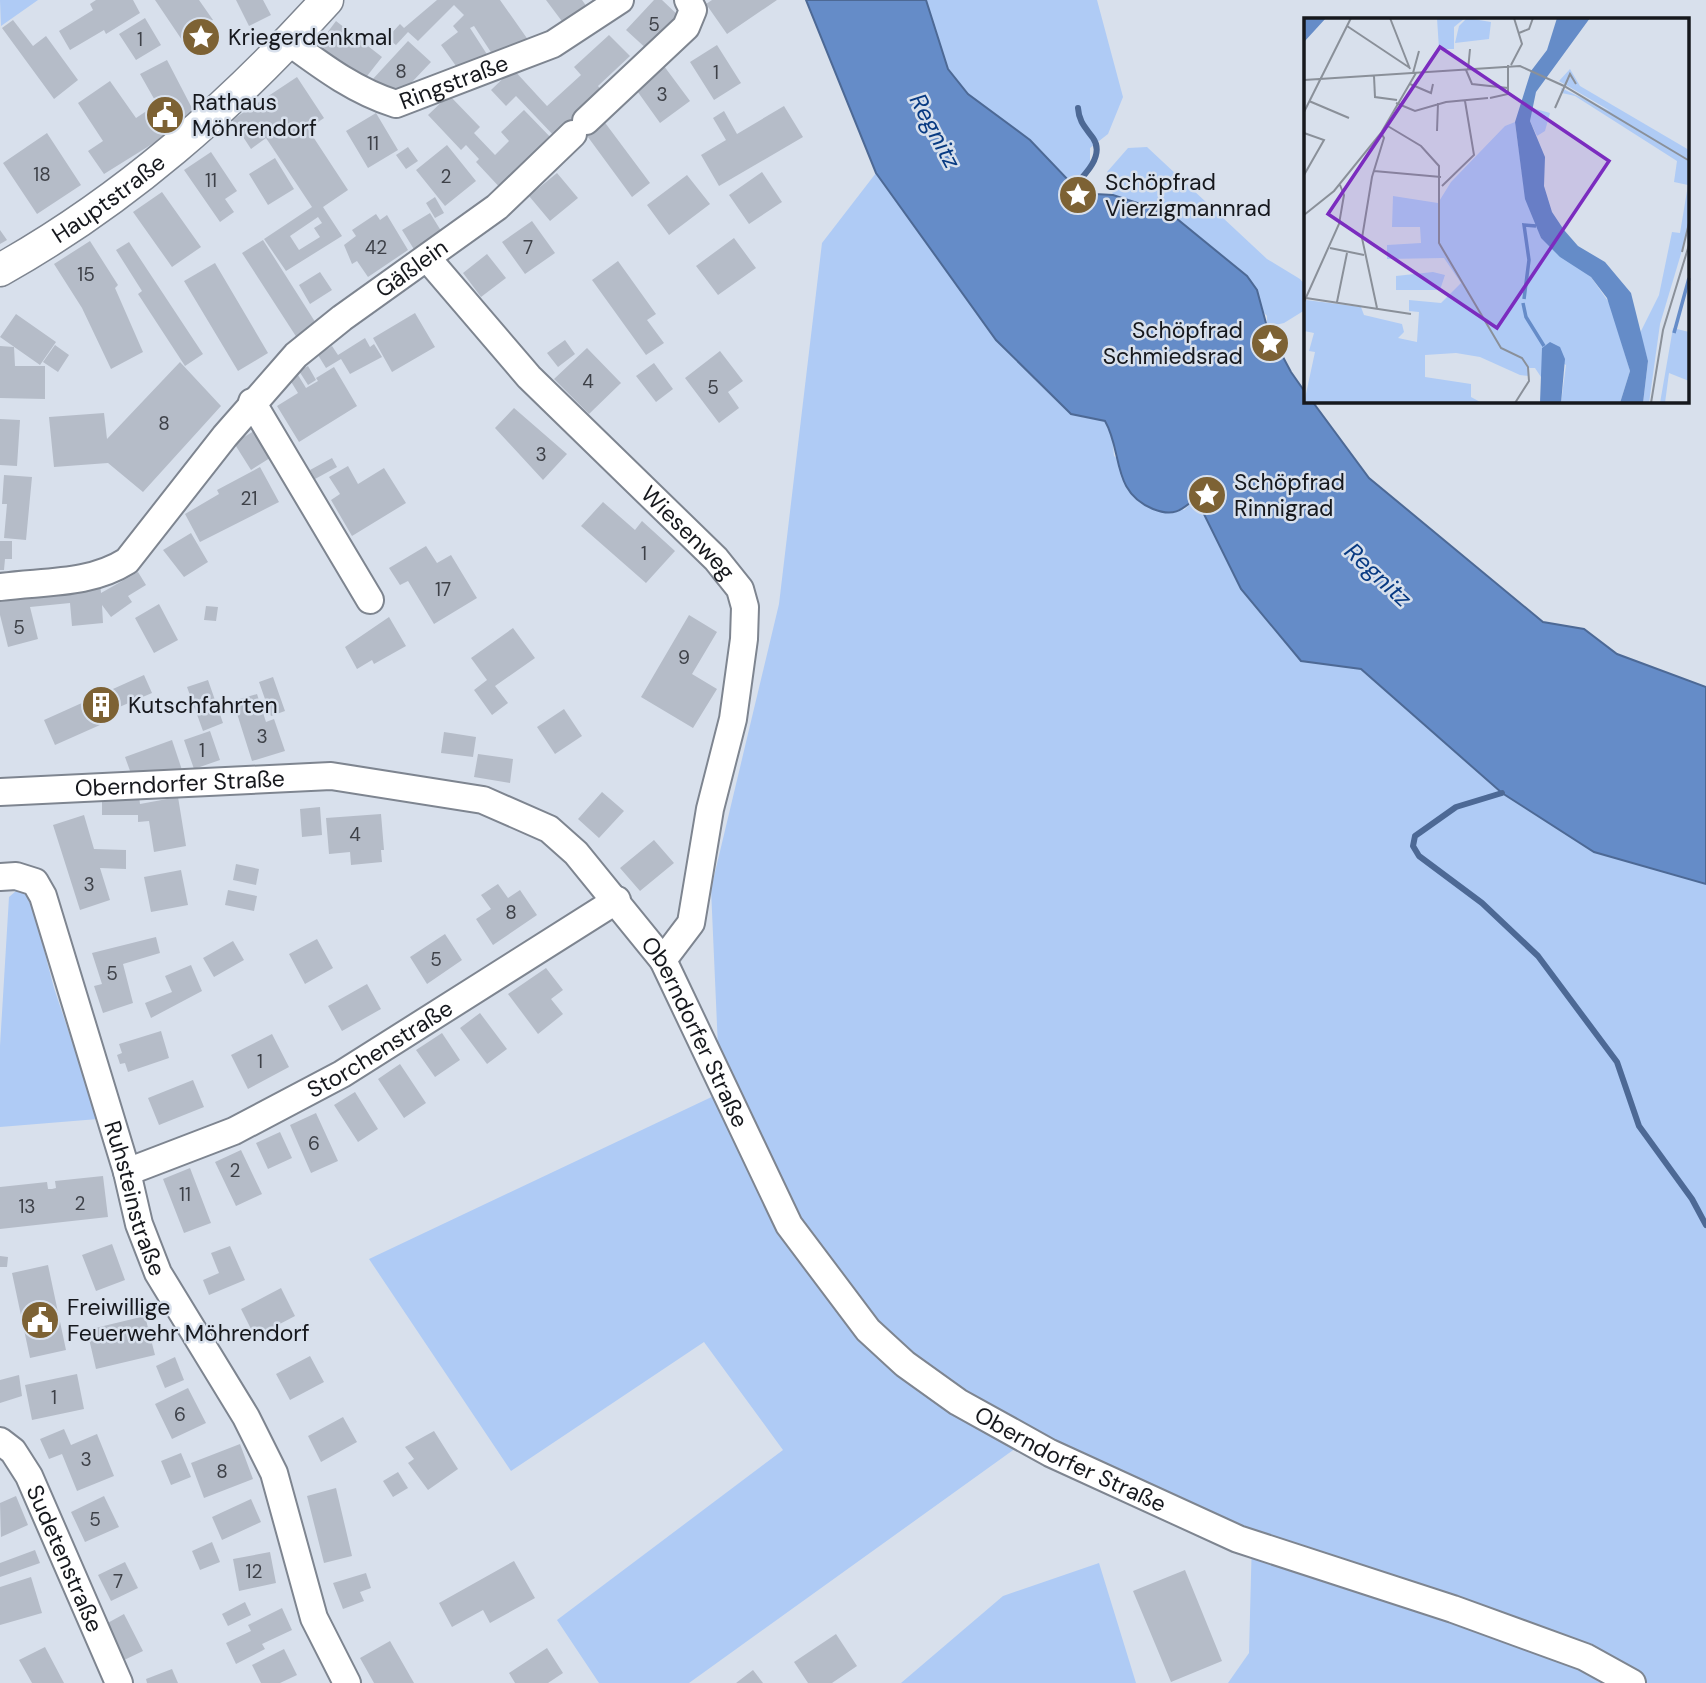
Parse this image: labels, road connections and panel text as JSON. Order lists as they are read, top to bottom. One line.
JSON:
{"streets":{"street":["Ringstraße","Hauptstraße","Gäßlein","Wiesenweg","Oberndorfer Straße","Storchenstraße","Ruhsteinstraße","Sudetenstraße"]},"crossings":[["Ringstraße","Hauptstraße"],["Gäßlein","Wiesenweg"],["Wiesenweg","Oberndorfer Straße"],["Oberndorfer Straße","Storchenstraße"],["Storchenstraße","Ruhsteinstraße"]],"water":["Regnitz"],"places":{"place":["Kriegerdenkmal","Schöpfrad Vierzigmannrad","Schöpfrad Schmiedsrad","Schöpfrad Rinnigrad"],"public building":["Rathaus Möhrendorf","Freiwillige Feuerwehr Möhrendorf"],"building":["Kutschfahrten"]},"house_numbers":["5","1","8","1","3","11","18","2","11","42","7","15","4","5","8","3","21","1","17","5","9","3","1","4","3","8","5","5","1","6","2","11","2","13","1","6","3","8","5","12","7"]}
